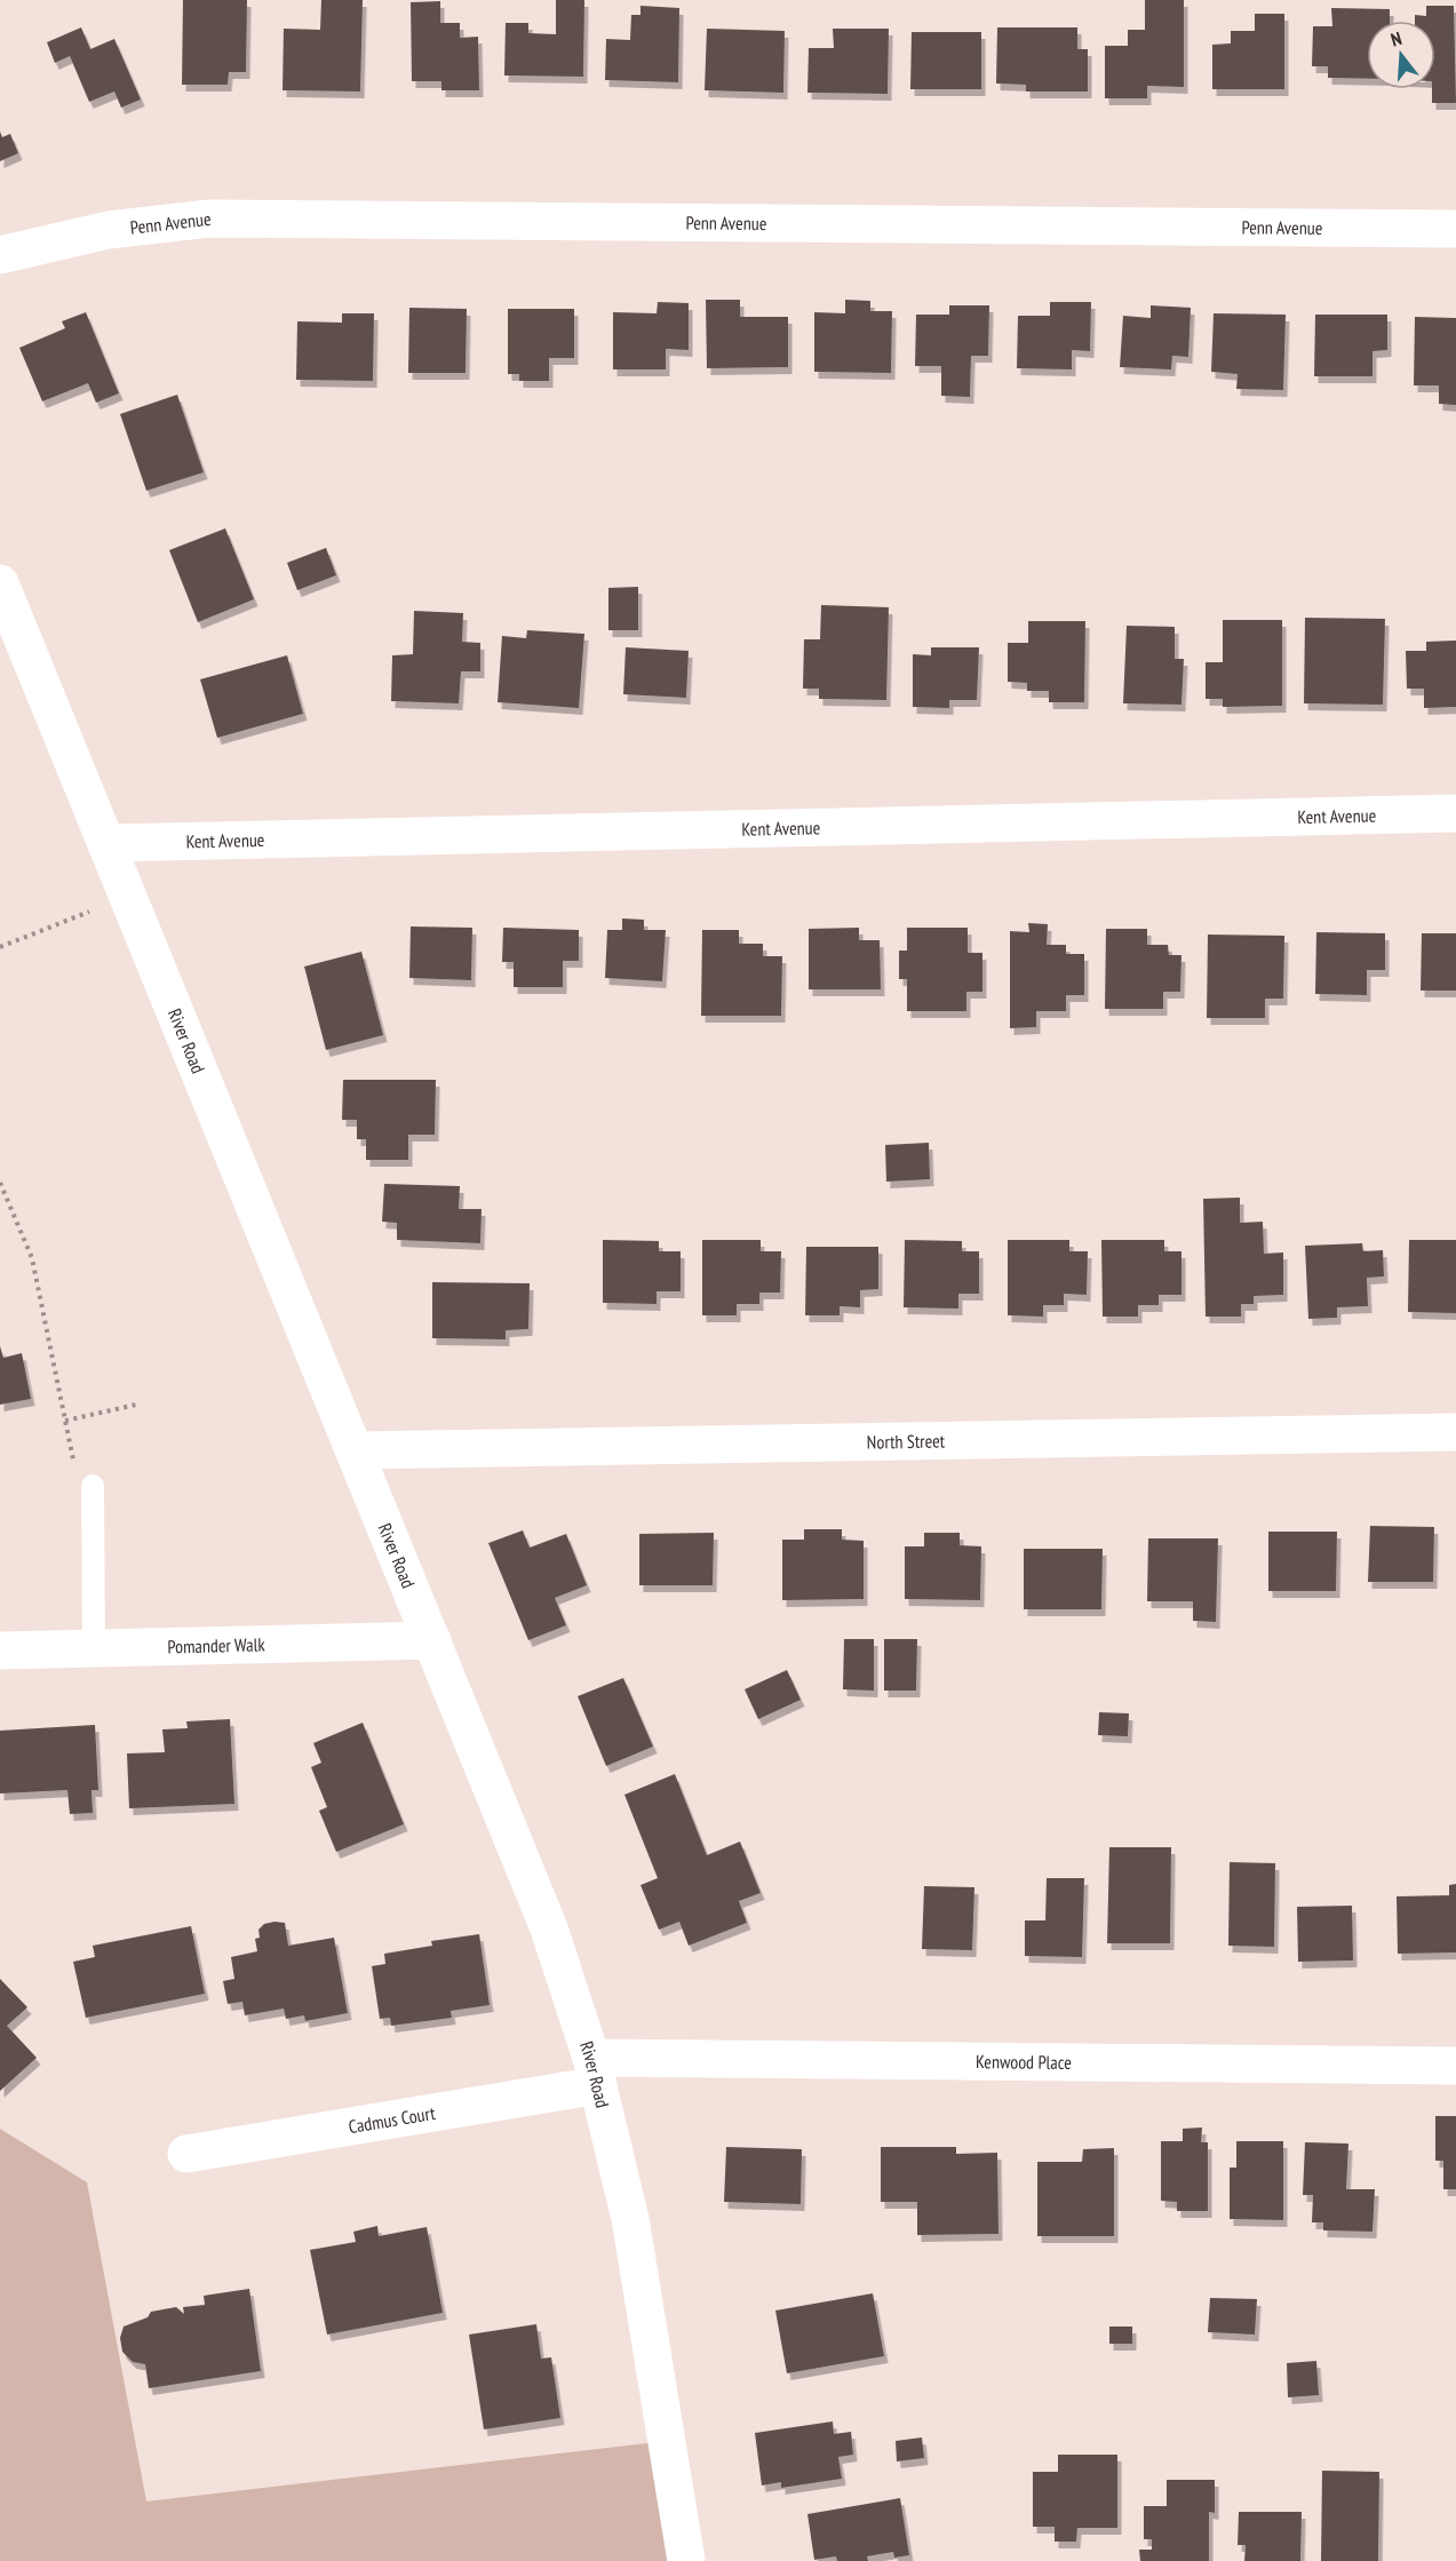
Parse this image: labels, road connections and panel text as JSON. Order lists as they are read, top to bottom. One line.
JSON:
{"streets":{"street":["Penn Avenue","Kent Avenue","River Road","North Street","Pomander Walk","Kenwood Place","Cadmus Court"]},"crossings":[["Kent Avenue","River Road"],["River Road","North Street"],["River Road","Pomander Walk"],["River Road","Kenwood Place"],["River Road","Cadmus Court"],["Kenwood Place","Cadmus Court"]],"north":"top"}
